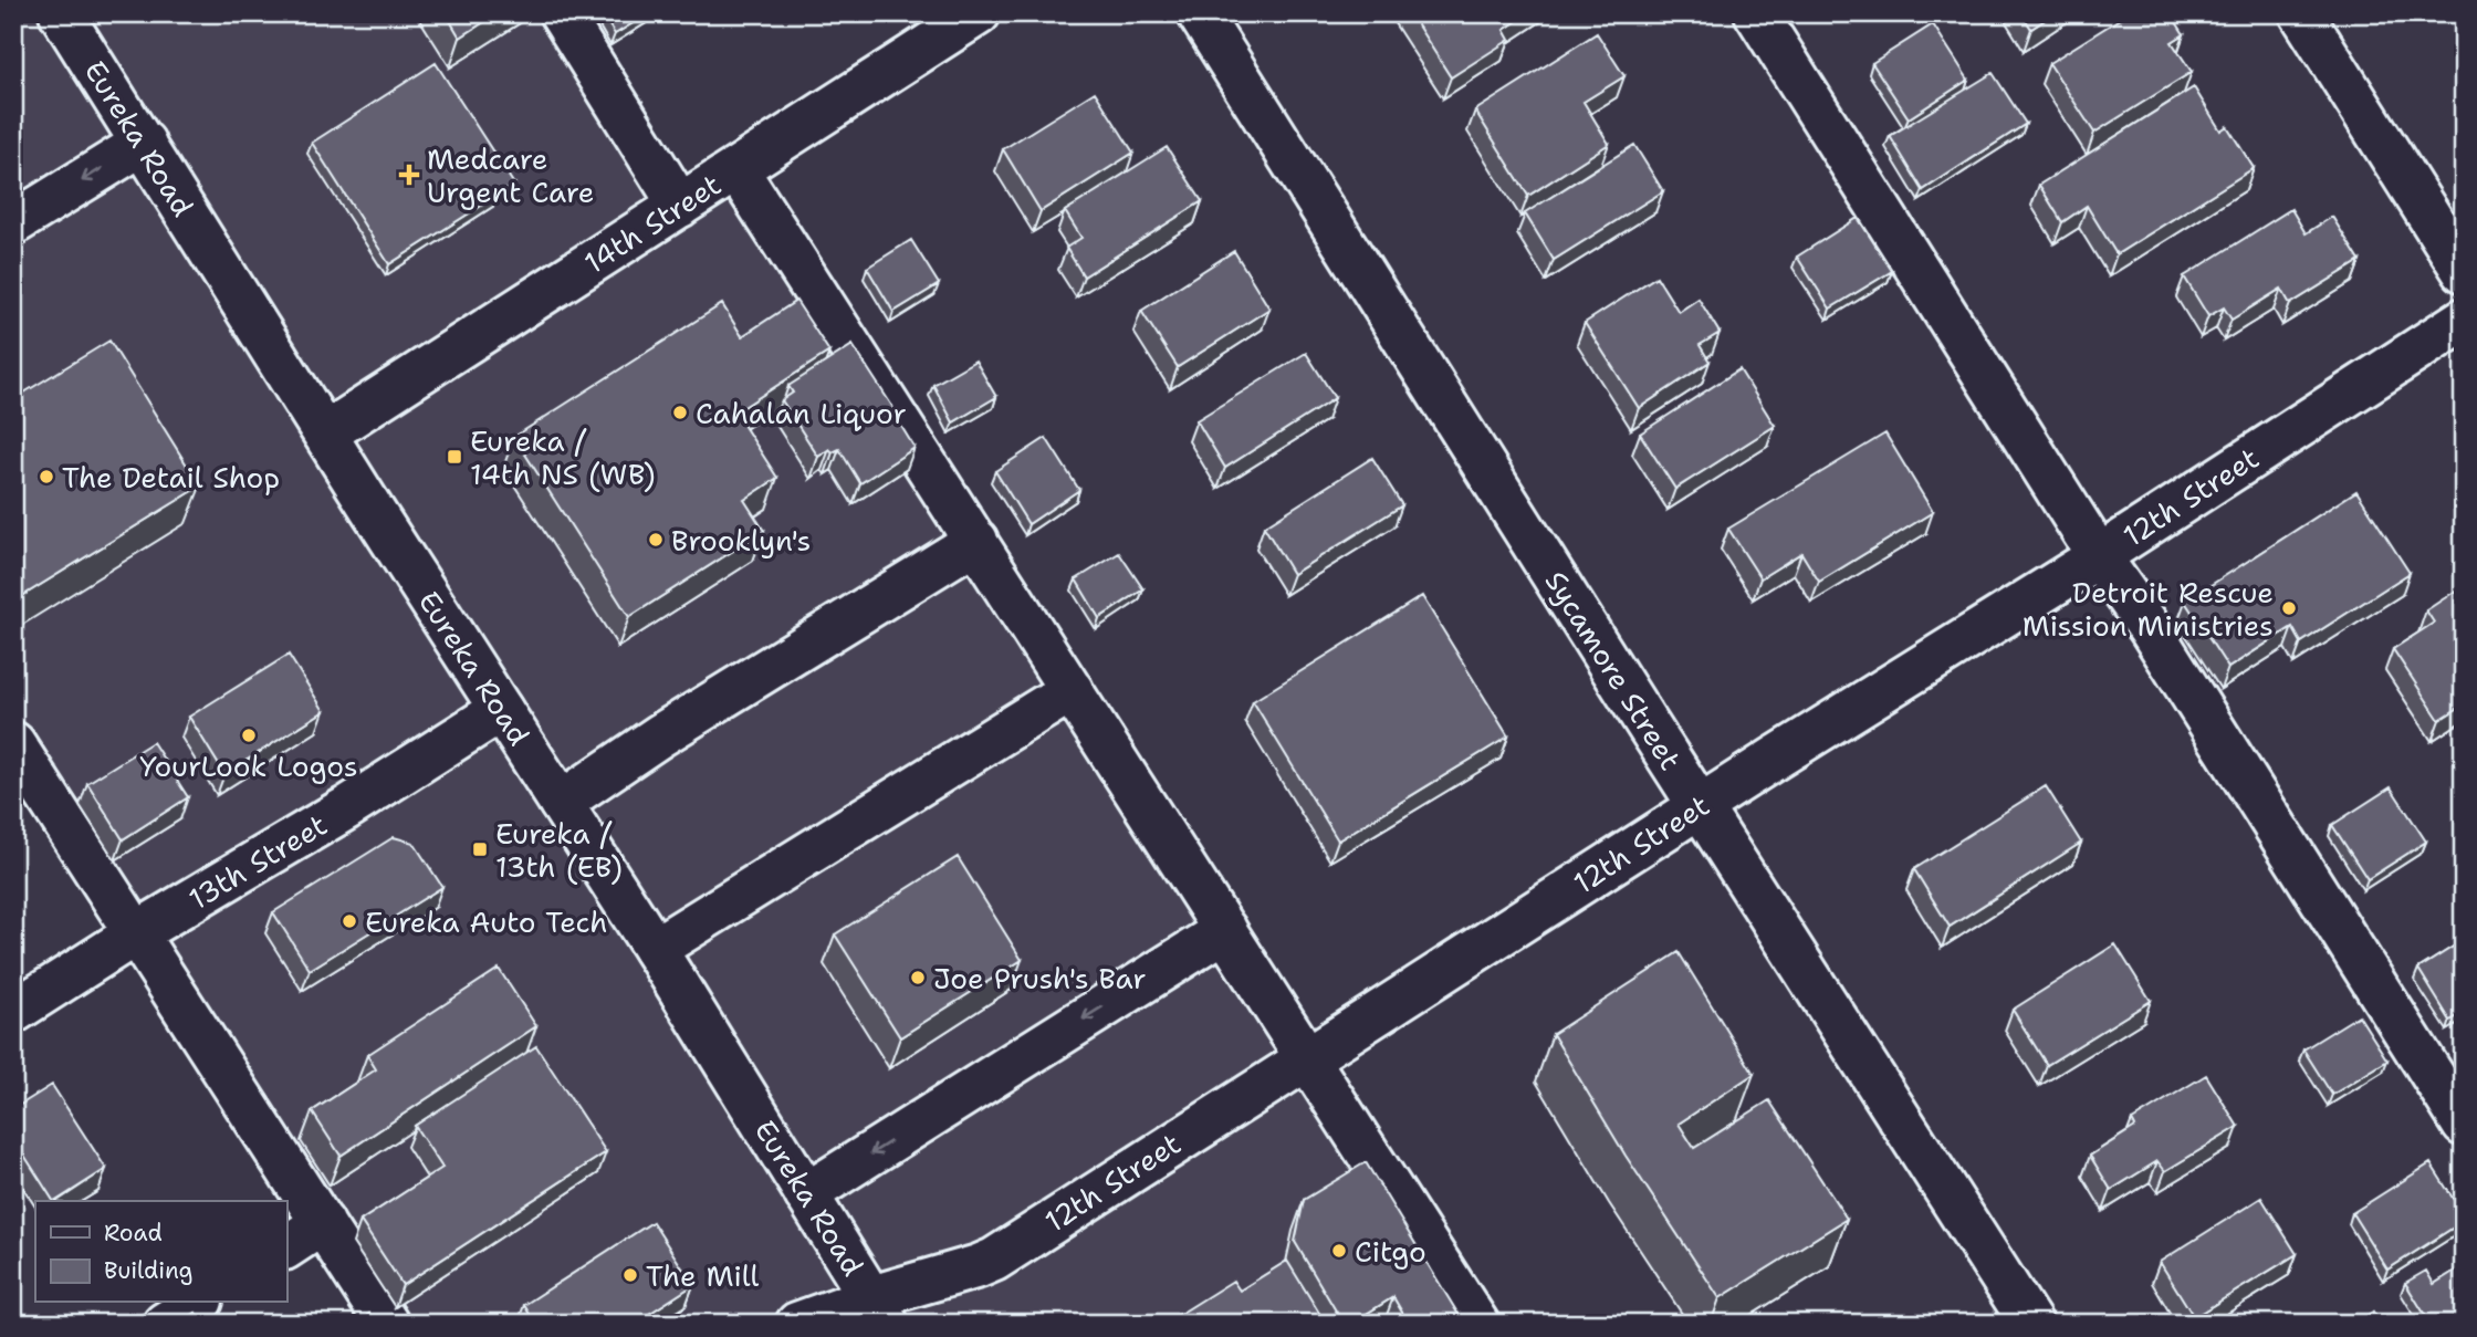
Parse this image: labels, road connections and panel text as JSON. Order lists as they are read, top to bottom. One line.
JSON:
{"streets":{"street":["Eureka Road","14th Street","12th Street","Sycamore Street","13th Street"]},"crossings":[["Eureka Road","14th Street"],["Eureka Road","12th Street"],["Eureka Road","13th Street"],["12th Street","Sycamore Street"]],"places":{"health":["Medcare Urgent Care"],"other":["Cahalan Liquor","The Detail Shop","Brooklyn's","Detroit Rescue Mission Ministries","YourLook Logos","Eureka Auto Tech","Joe Prush's Bar","Citgo","The Mill"],"transit":["Eureka / 14th NS (WB)","Eureka / 13th (EB)"]},"legend":["Road","Building"]}
